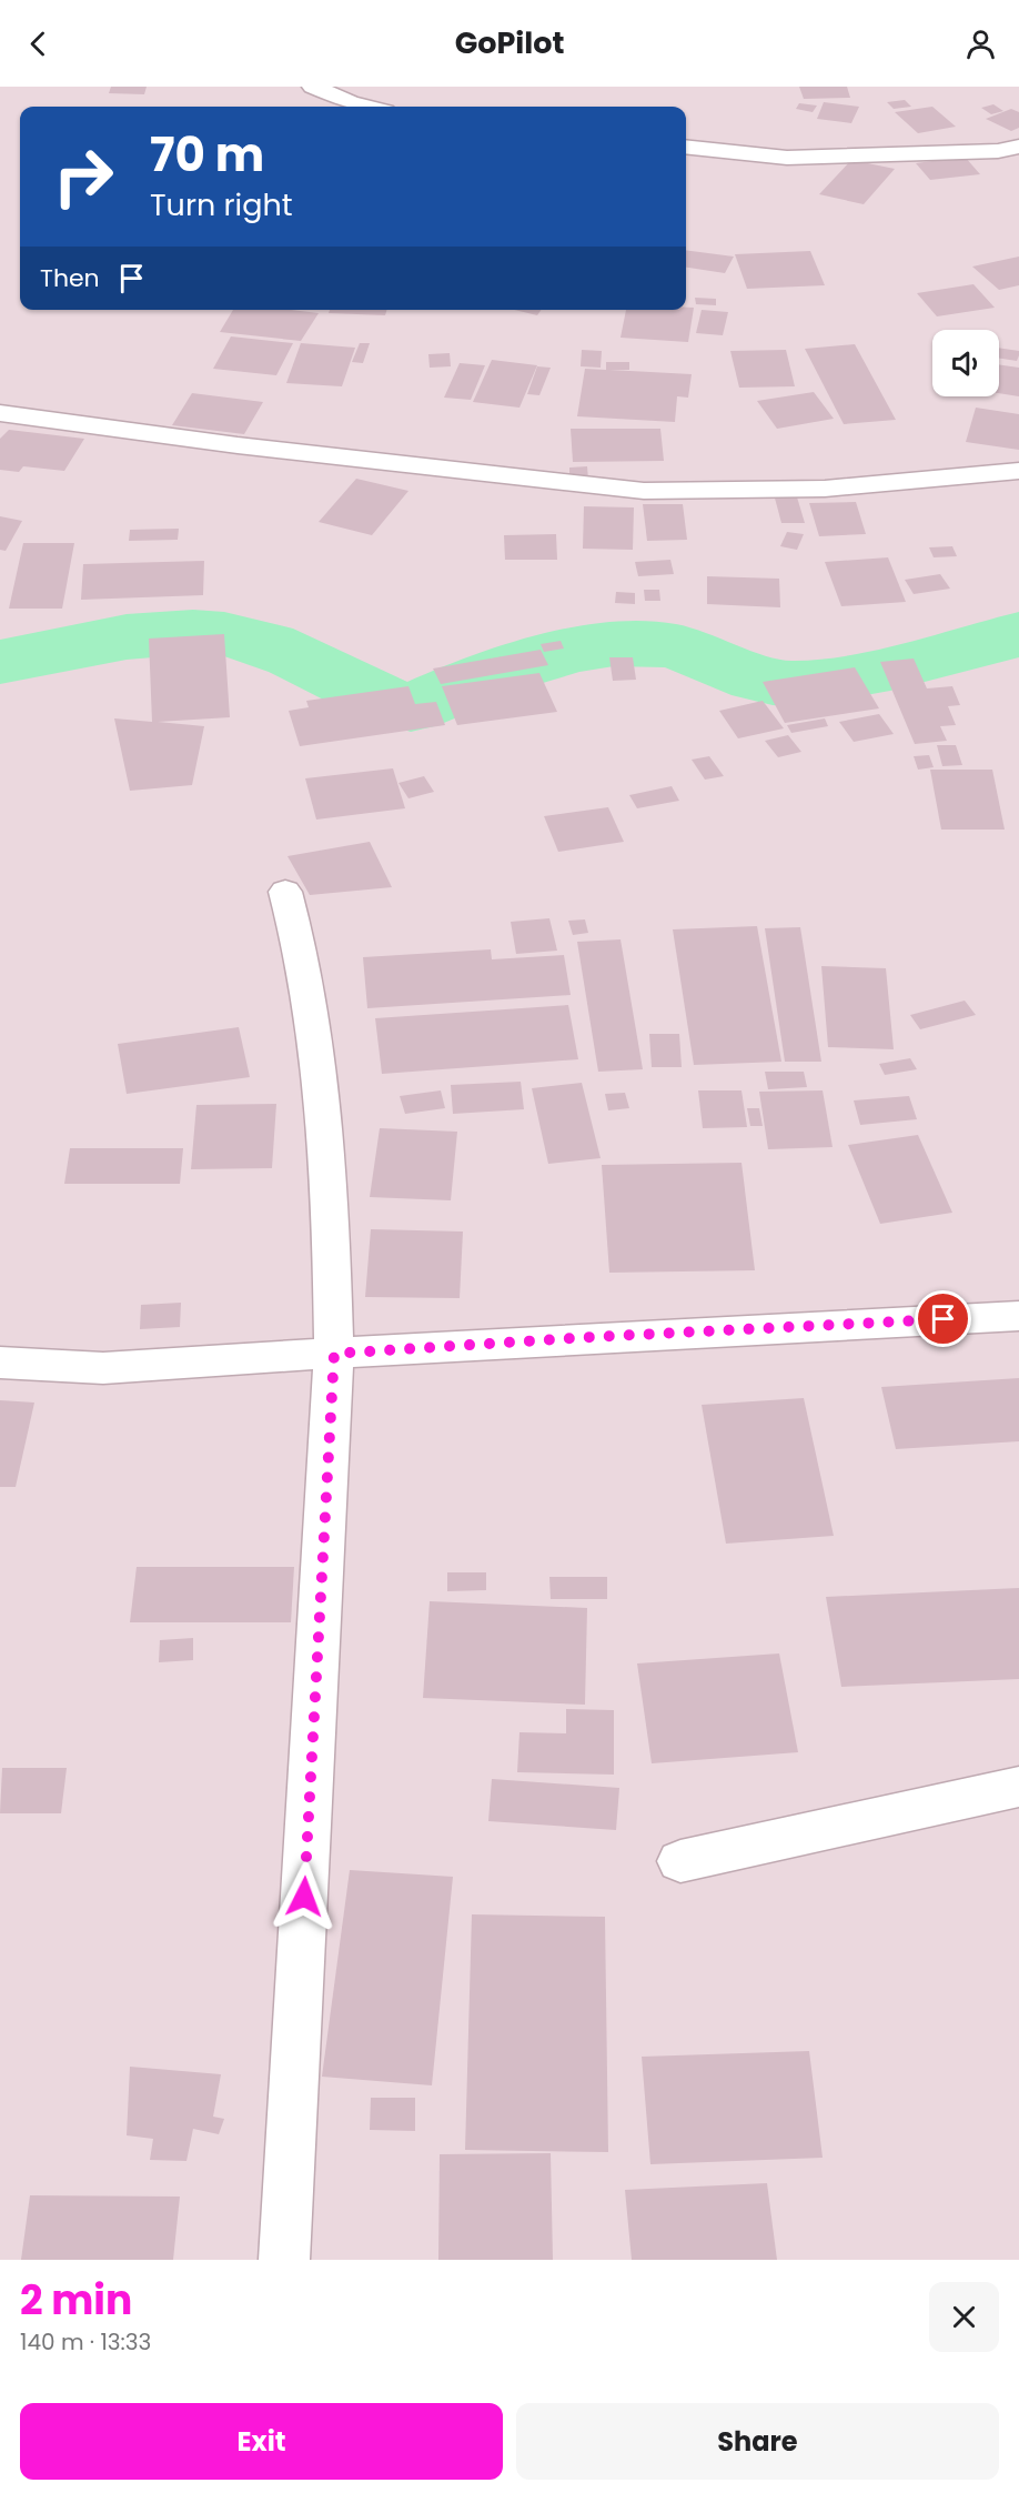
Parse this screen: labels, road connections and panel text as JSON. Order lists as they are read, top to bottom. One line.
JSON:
{"page":{"header":"GoPilot","turn":["70 m","Turn right"],"then":"Then","heading":["2 min","140 m · 13:33"],"buttons":["Exit","Share"]}}
